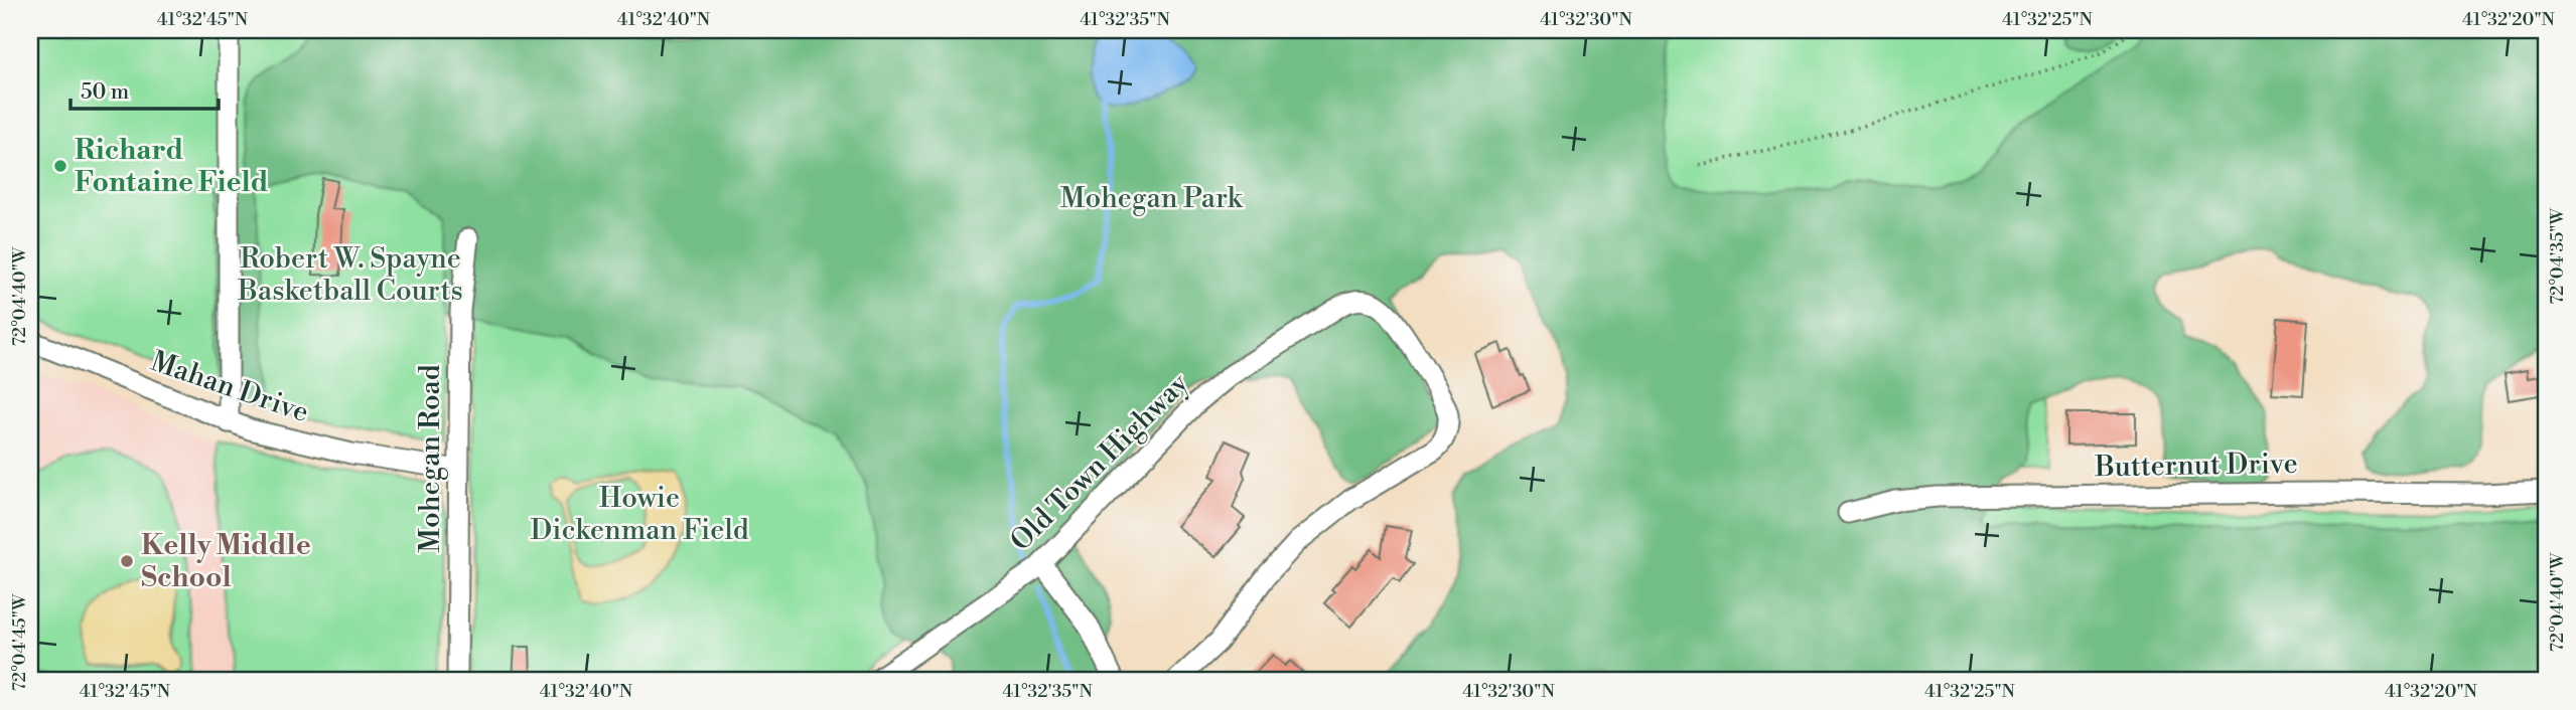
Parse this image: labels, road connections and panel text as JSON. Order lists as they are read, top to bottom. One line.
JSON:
{"streets":{"street":["Mahan Drive","Mohegan Road","Old Town Highway","Butternut Drive"]},"crossings":[["Mahan Drive","Mohegan Road"]],"parks":["Mohegan Park","Robert W. Spayne Basketball Courts","Howie Dickenman Field"],"places":["Richard Fontaine Field","Kelly Middle School"],"scale_bar":"50 m","coordinates":["41°32'45\"N","41°32'40\"N","41°32'35\"N","41°32'30\"N","41°32'25\"N","41°32'20\"N","72°04'35\"W","72°04'40\"W","72°04'45\"W"]}
